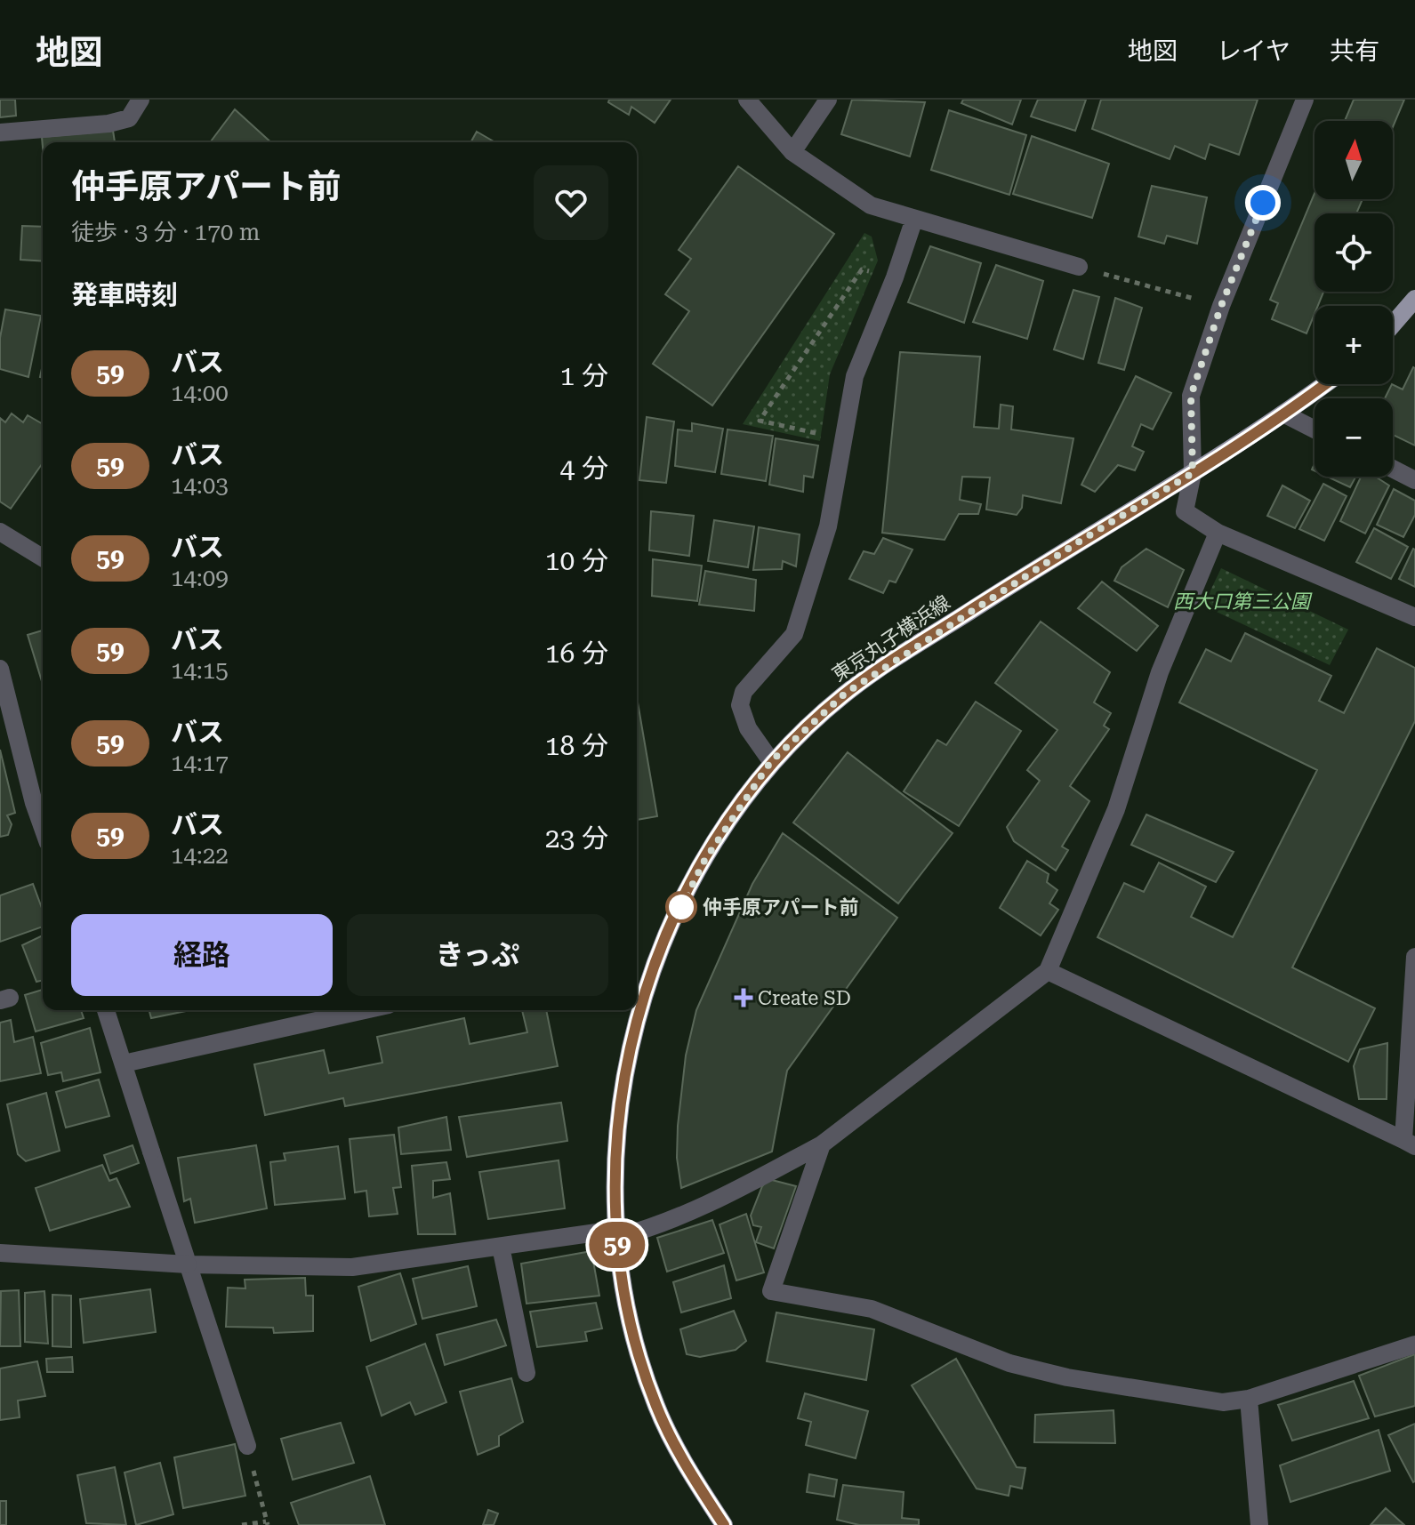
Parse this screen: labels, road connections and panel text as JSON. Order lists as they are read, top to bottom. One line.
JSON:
{"streets":{"main road":["東京丸子横浜線"]},"parks":["西大口第三公園"],"places":{"other":["仲手原アパート前"],"health":["Create SD"]},"lines":["bus line 59"],"north":"top","page":{"header":"地図","nav":["地図","レイヤ","共有"],"on_map":"59","map_buttons":["+","−"],"heading":[["仲手原アパート前","徒歩 · 3 分 · 170 m"],"発車時刻"],"list":[{"mark":"59","name":"バス","note":"14:00","value":"1 分"},{"mark":"59","name":"バス","note":"14:03","value":"4 分"},{"mark":"59","name":"バス","note":"14:09","value":"10 分"},{"mark":"59","name":"バス","note":"14:15","value":"16 分"},{"mark":"59","name":"バス","note":"14:17","value":"18 分"},{"mark":"59","name":"バス","note":"14:22","value":"23 分"}],"buttons":["経路","きっぷ"]}}
